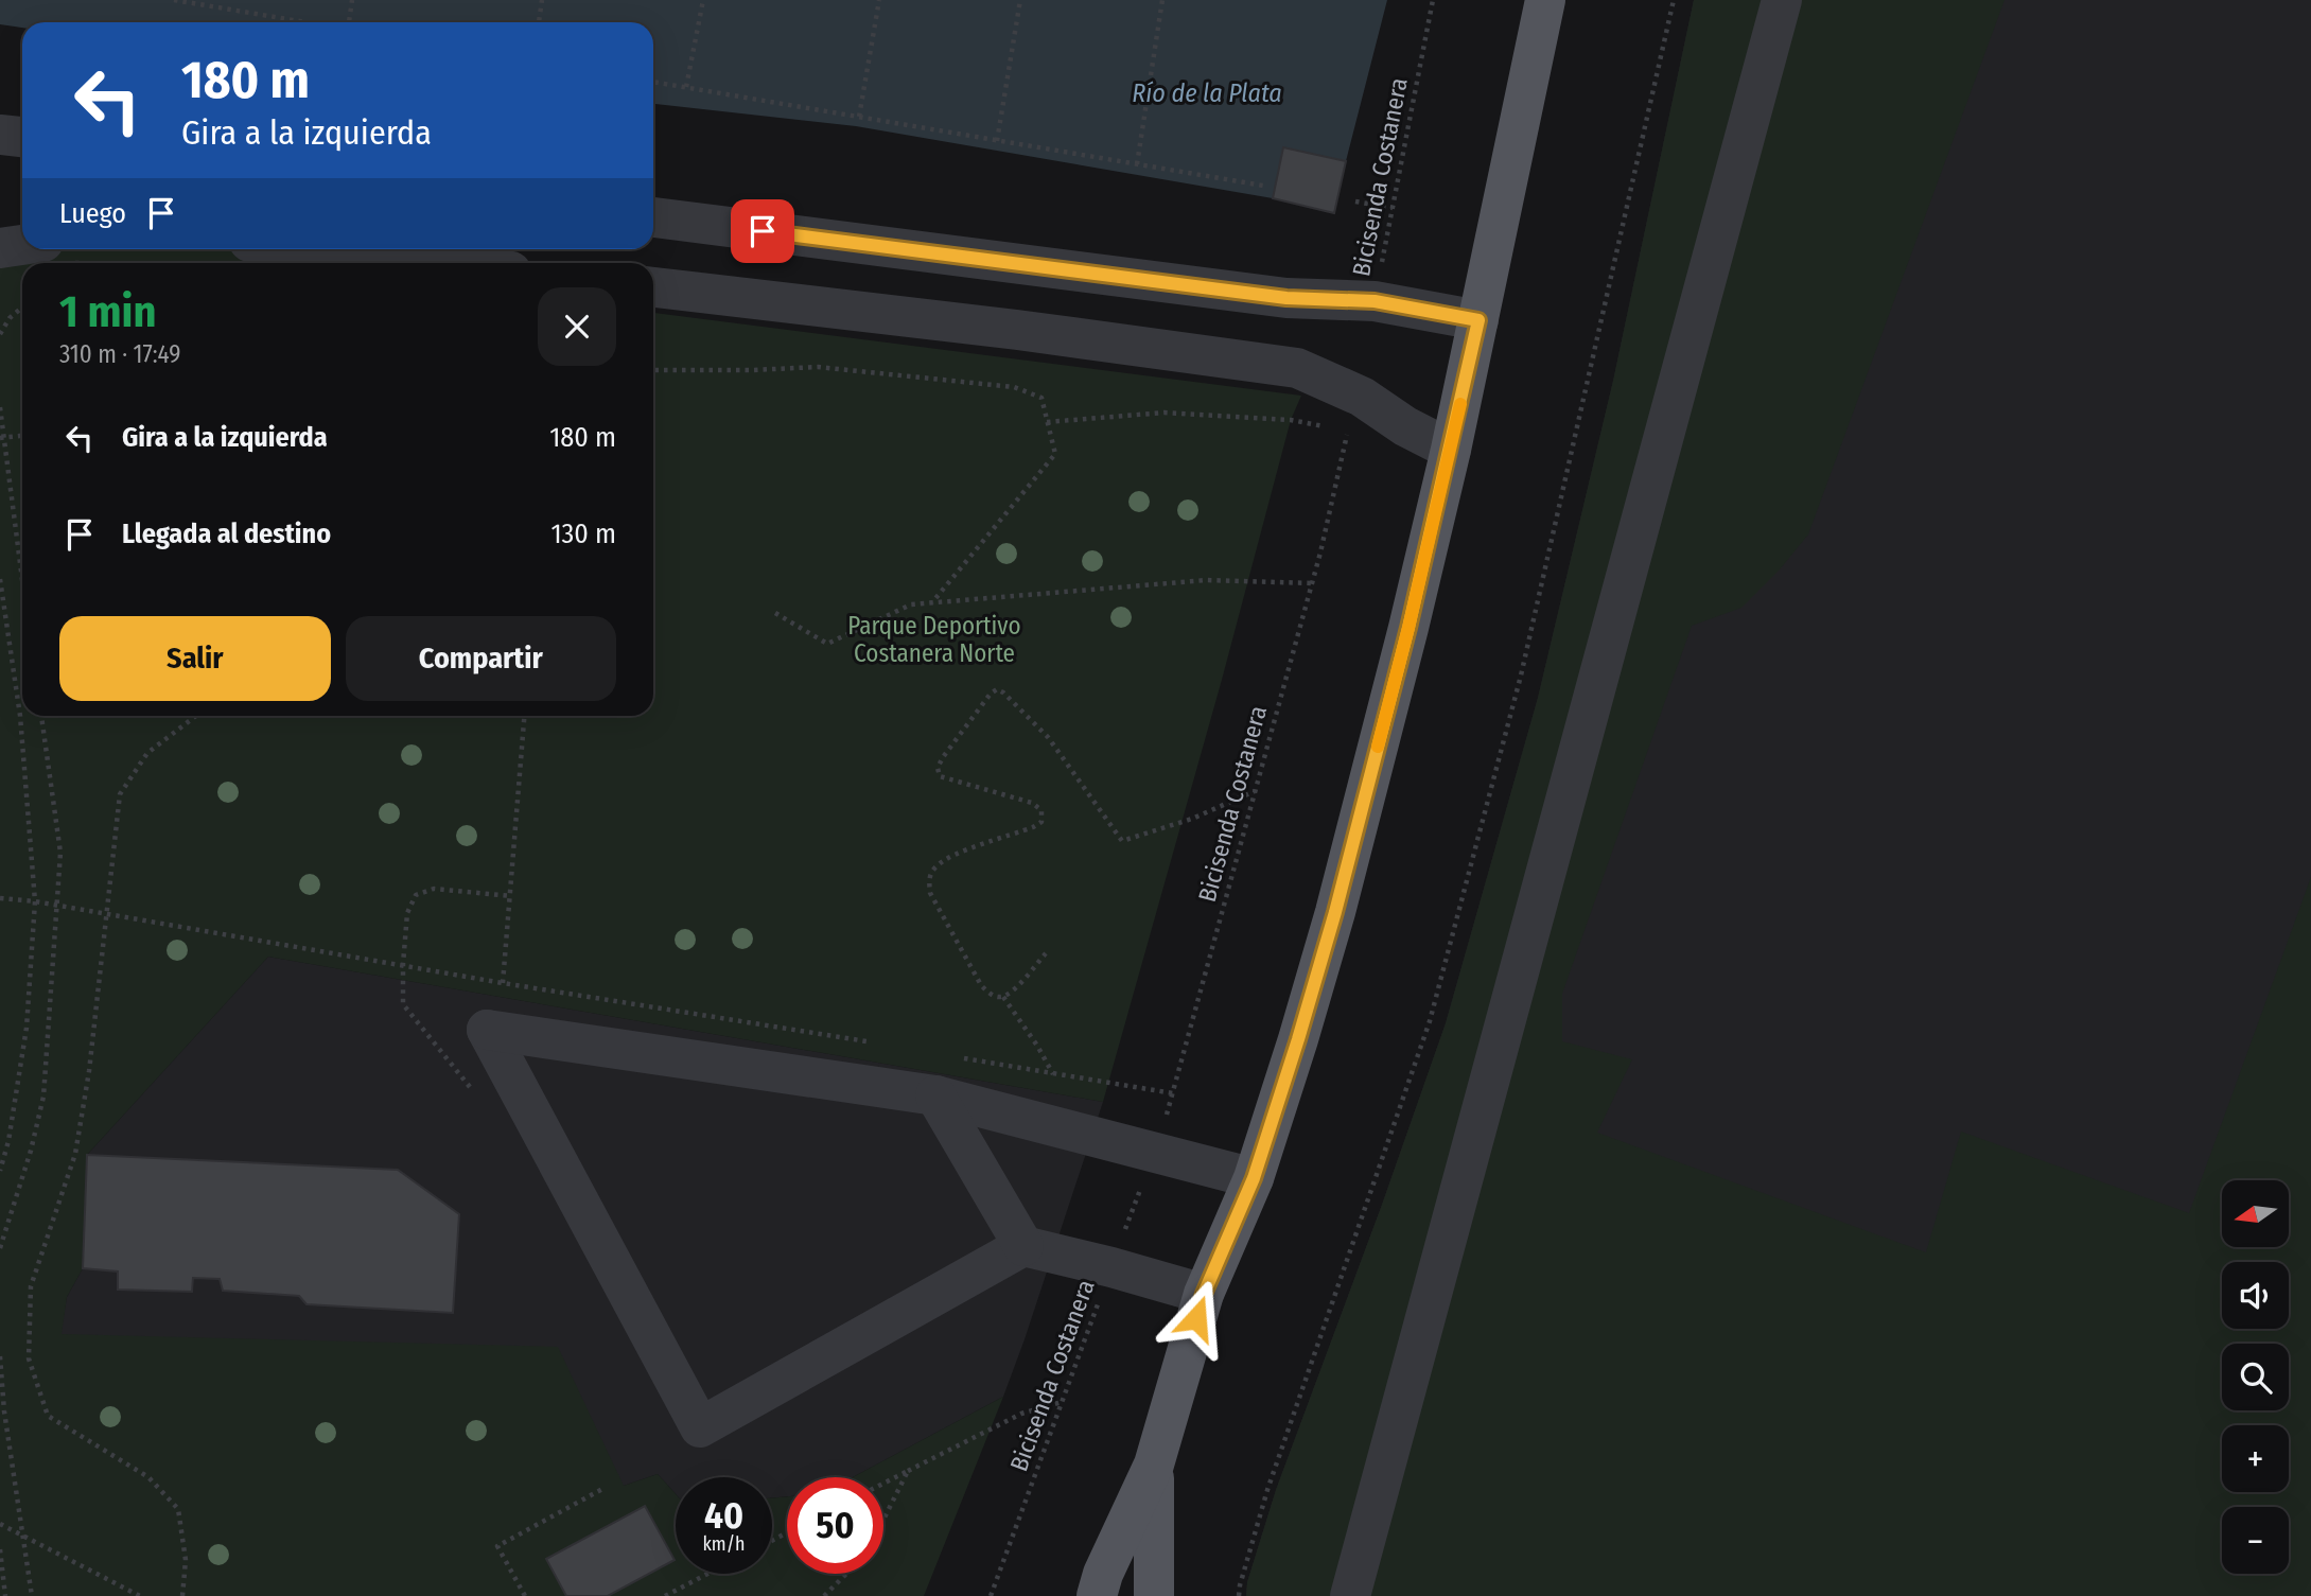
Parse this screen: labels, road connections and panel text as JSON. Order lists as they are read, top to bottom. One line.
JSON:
{"streets":{"path":["Bicisenda Costanera"]},"water":["Río de la Plata"],"parks":["Parque Deportivo Costanera Norte"],"north":"left","page":{"turn":["180 m","Gira a la izquierda"],"then":"Luego","heading":["1 min","310 m · 17:49"],"list":[{"name":"Gira a la izquierda","value":"180 m"},{"name":"Llegada al destino","value":"130 m"}],"buttons":["Salir","Compartir"],"map_buttons":["+","−"],"speed":"40 km/h","limit":"50"}}
